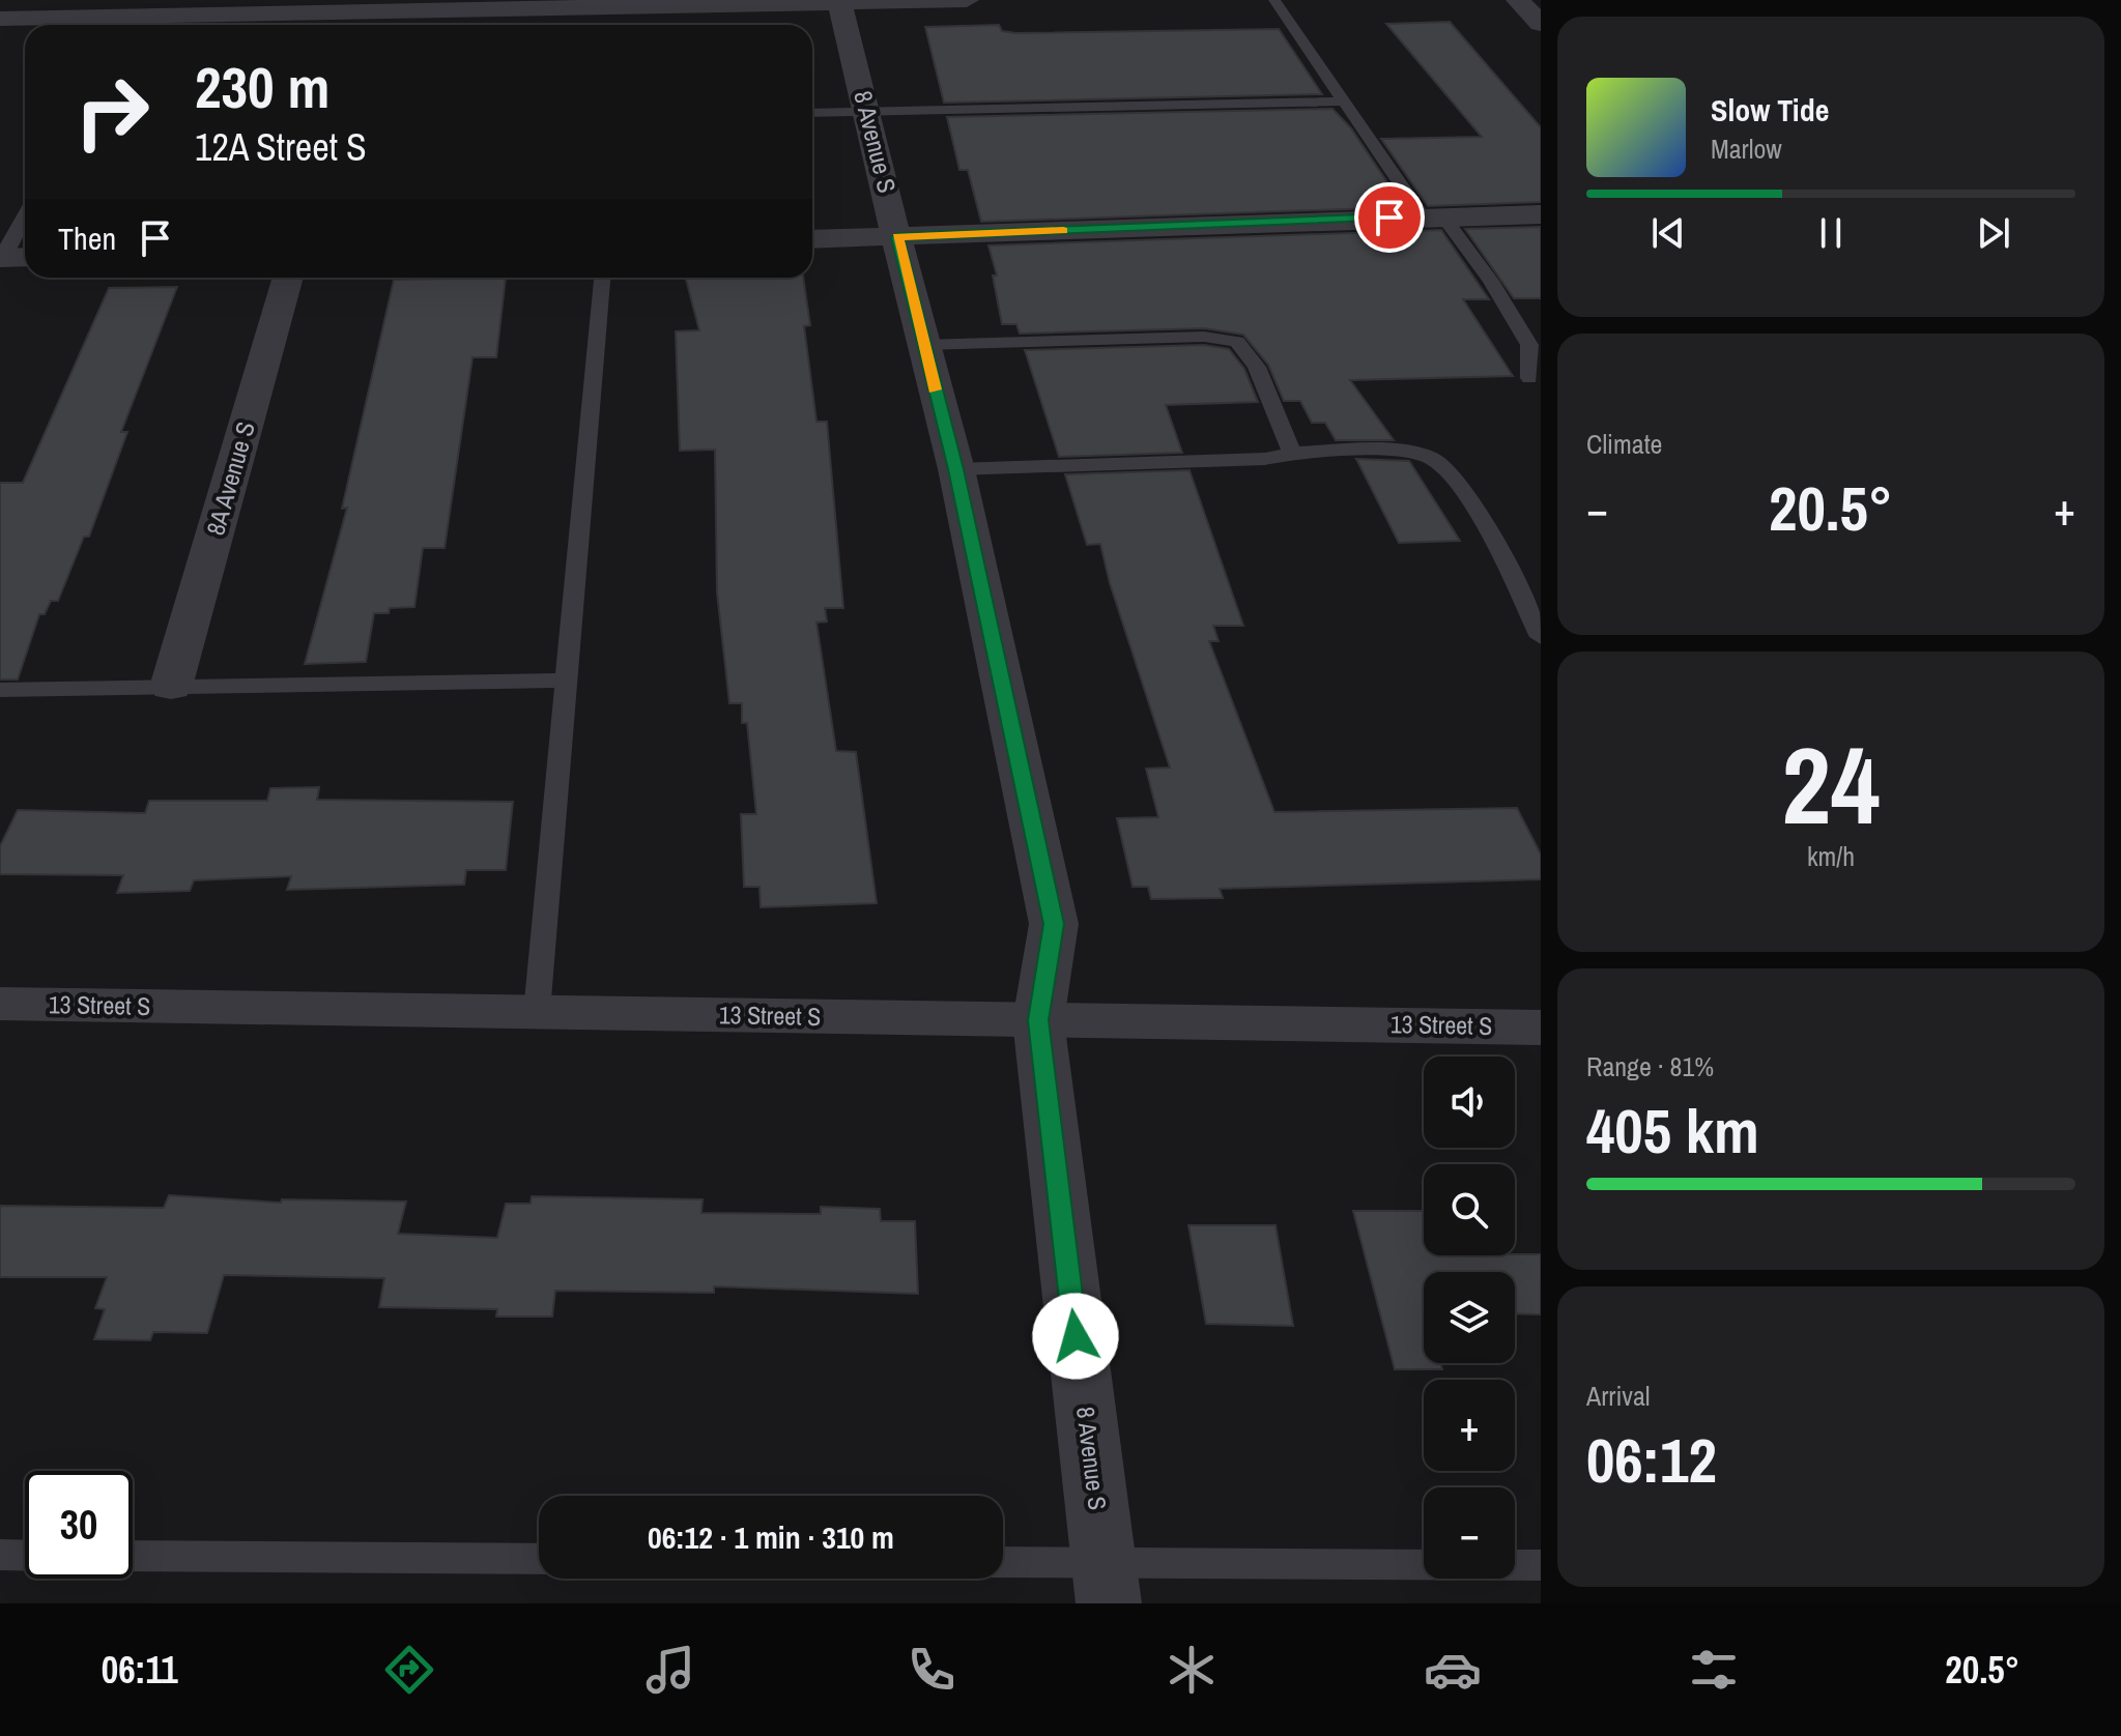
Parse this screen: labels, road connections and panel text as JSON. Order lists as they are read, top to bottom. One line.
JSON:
{"streets":{"street":["8 Avenue S","8A Avenue S","13 Street S"]},"crossings":[["8 Avenue S","13 Street S"]],"page":{"turn":["230 m","12A Street S"],"song":["Slow Tide","Marlow"],"then":"Then","tile":["Climate",["24","km/h"],["Range · 81%","405 km"],["Arrival","06:12"]],"heat":["−","20.5°","+"],"map_buttons":["+","−"],"limit":"30","trip":"06:12 · 1 min · 310 m","tabs":["06:11","20.5°"]}}
